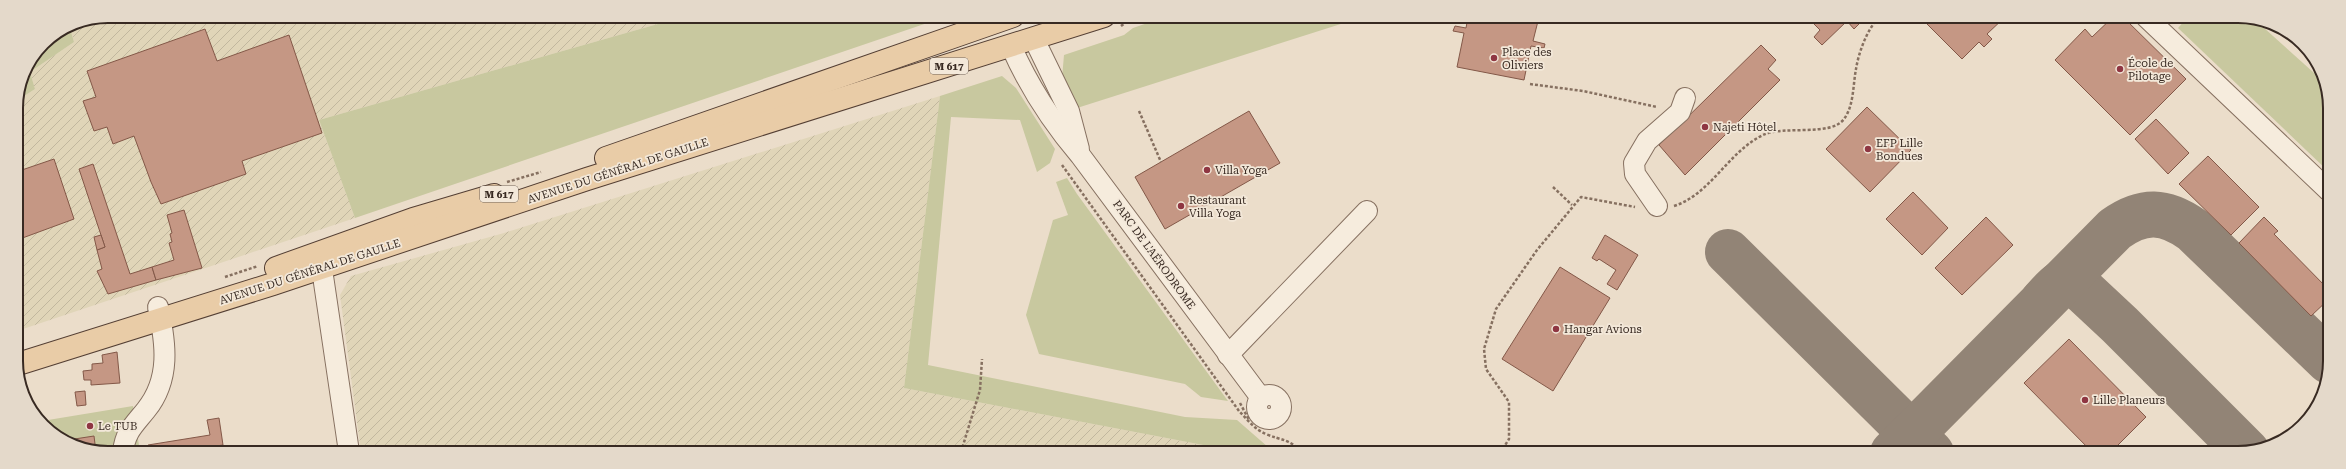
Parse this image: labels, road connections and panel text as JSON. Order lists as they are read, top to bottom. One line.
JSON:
{"streets":{"main road":["M 617","AVENUE DU GÉNÉRAL DE GAULLE"],"street":["PARC DE L'AÉRODROME"]},"crossings":[["AVENUE DU GÉNÉRAL DE GAULLE","PARC DE L'AÉRODROME"]],"places":["Place des Oliviers","École de Pilotage","Najeti Hôtel","EFP Lille Bondues","Villa Yoga","Restaurant Villa Yoga","Hangar Avions","Lille Planeurs","Le TUB"]}
